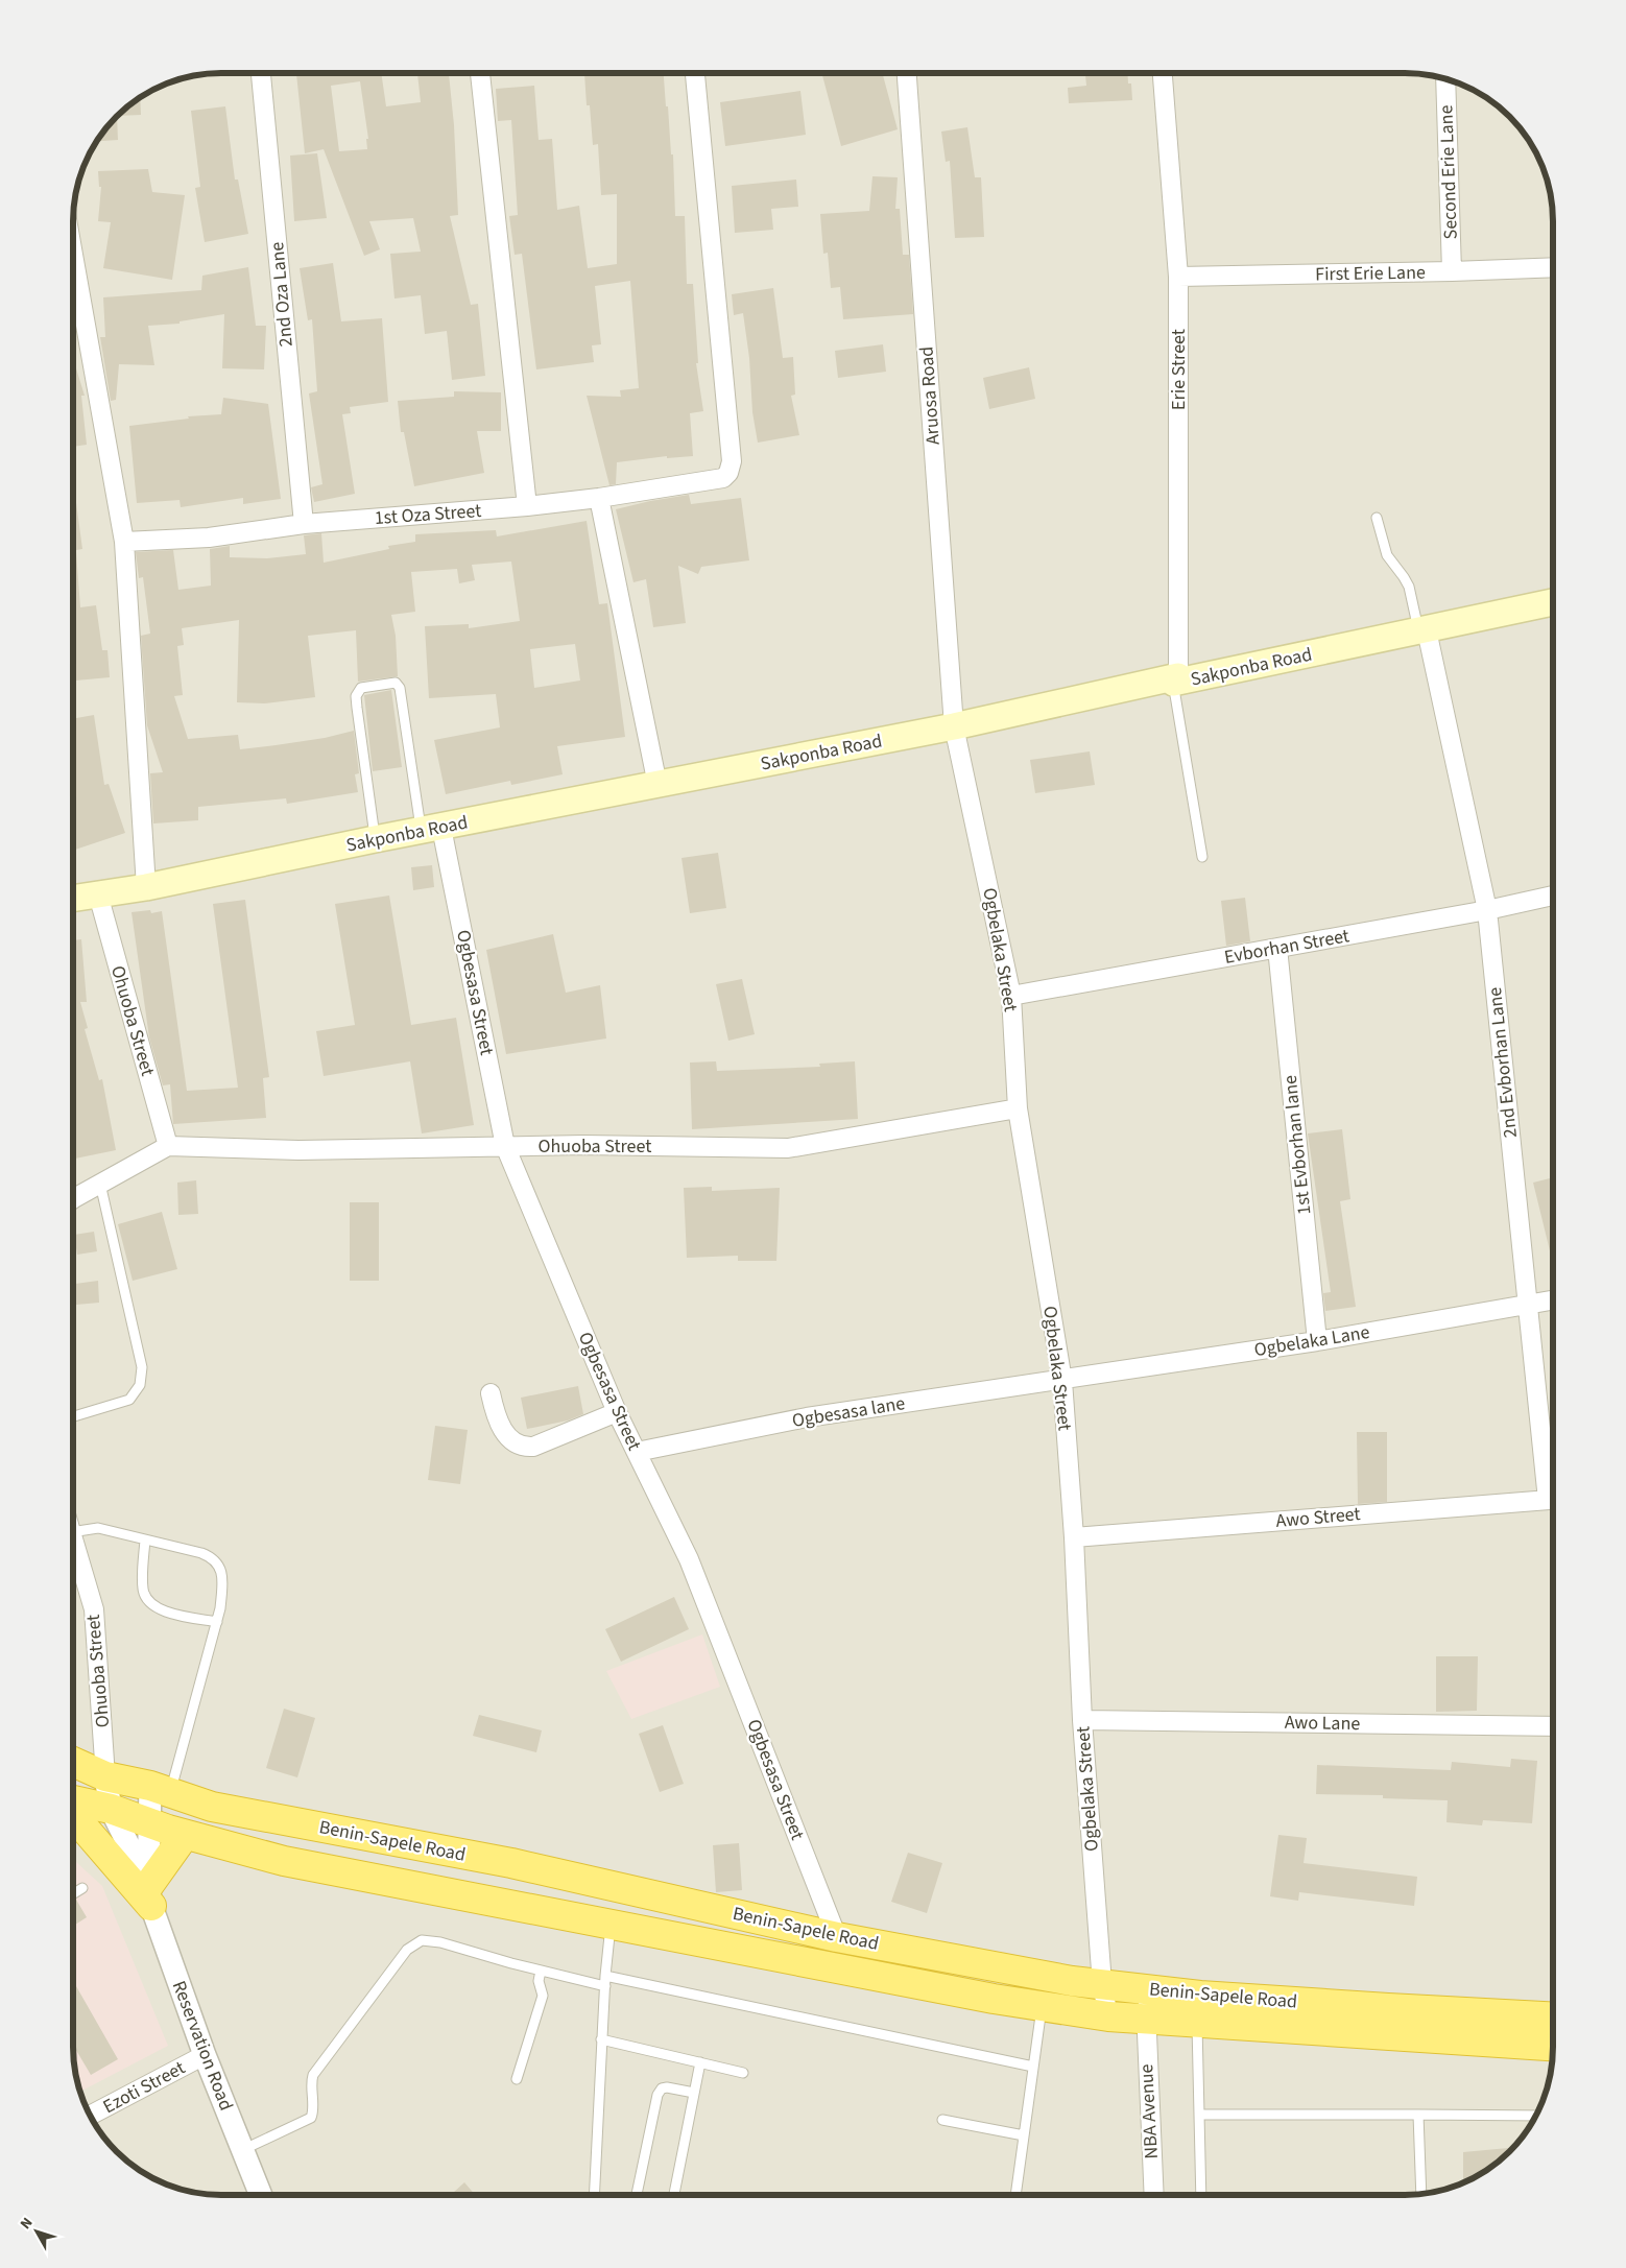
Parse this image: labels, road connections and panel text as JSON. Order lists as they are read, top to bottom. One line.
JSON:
{"streets":{"highway":["Benin-Sapele Road"],"main road":["Sakponba Road"],"street":["Second Erie Lane","First Erie Lane","2nd Oza Lane","Erie Street","Aruosa Road","1st Oza Street","Evborhan Street","Ogbelaka Street","Ogbesasa Street","Ohuoba Street","2nd Evborhan Lane","1st Evborhan lane","Ogbelaka Lane","Ogbesasa lane","Awo Street","Awo Lane","Reservation Road","Ezoti Street","NBA Avenue"]},"crossings":[["Second Erie Lane","First Erie Lane"],["First Erie Lane","Erie Street"],["2nd Oza Lane","1st Oza Street"],["Erie Street","Sakponba Road"],["Aruosa Road","Sakponba Road"],["Aruosa Road","Ogbelaka Street"],["Sakponba Road","Ogbelaka Street"],["Sakponba Road","Ogbesasa Street"],["Sakponba Road","Ohuoba Street"],["Sakponba Road","2nd Evborhan Lane"],["Evborhan Street","Ogbelaka Street"],["Evborhan Street","2nd Evborhan Lane"],["Evborhan Street","1st Evborhan lane"],["Ogbelaka Street","Ohuoba Street"],["Ogbelaka Street","Ogbelaka Lane"],["Ogbelaka Street","Ogbesasa lane"],["Ogbelaka Street","Awo Street"],["Ogbelaka Street","Awo Lane"],["Ogbelaka Street","Benin-Sapele Road"],["Ogbesasa Street","Ohuoba Street"],["Ogbesasa Street","Ogbesasa lane"],["Ogbesasa Street","Benin-Sapele Road"],["Ohuoba Street","Benin-Sapele Road"],["Ohuoba Street","Reservation Road"],["2nd Evborhan Lane","Ogbelaka Lane"],["1st Evborhan lane","Ogbelaka Lane"],["Ogbelaka Lane","Ogbesasa lane"],["Benin-Sapele Road","Reservation Road"],["Benin-Sapele Road","NBA Avenue"],["Reservation Road","Ezoti Street"]],"north":"top left"}
